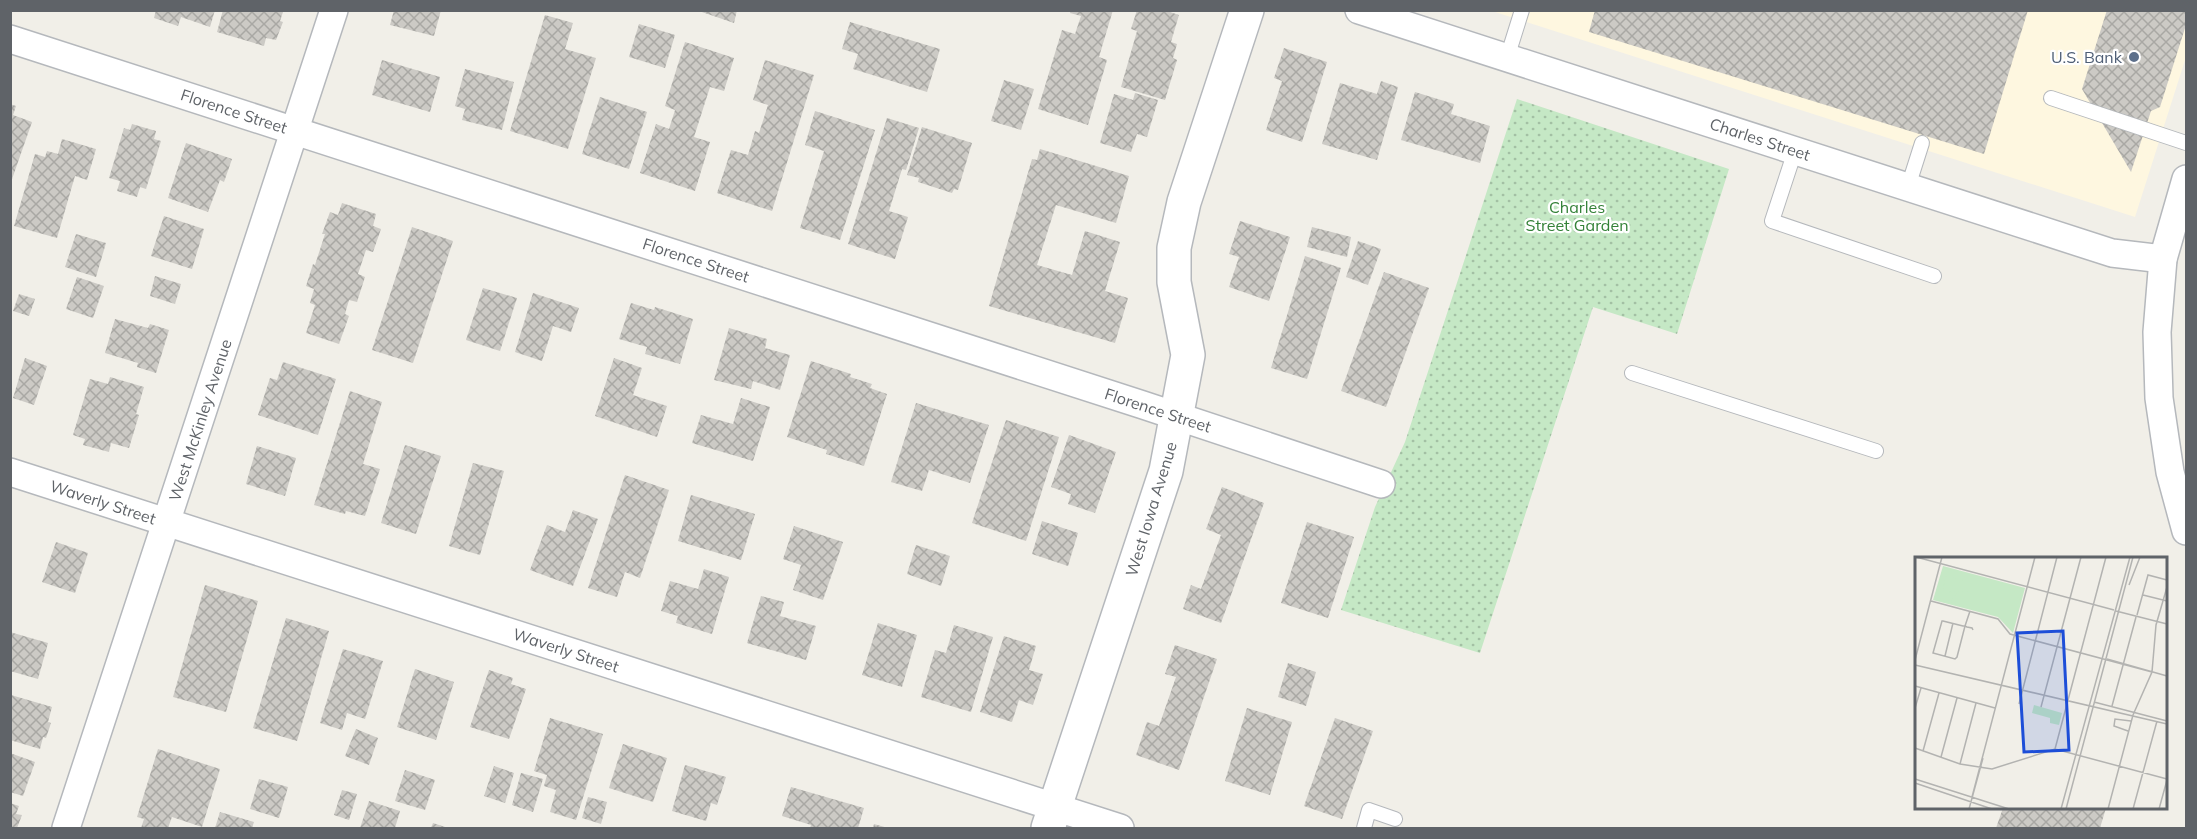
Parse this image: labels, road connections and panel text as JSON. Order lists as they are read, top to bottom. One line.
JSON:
{"streets":{"street":["Florence Street","Charles Street","West McKinley Avenue","Waverly Street","West Iowa Avenue"]},"crossings":[["Florence Street","West McKinley Avenue"],["Florence Street","West Iowa Avenue"],["West McKinley Avenue","Waverly Street"],["Waverly Street","West Iowa Avenue"]],"parks":["Charles Street Garden"],"places":["U.S. Bank"]}
